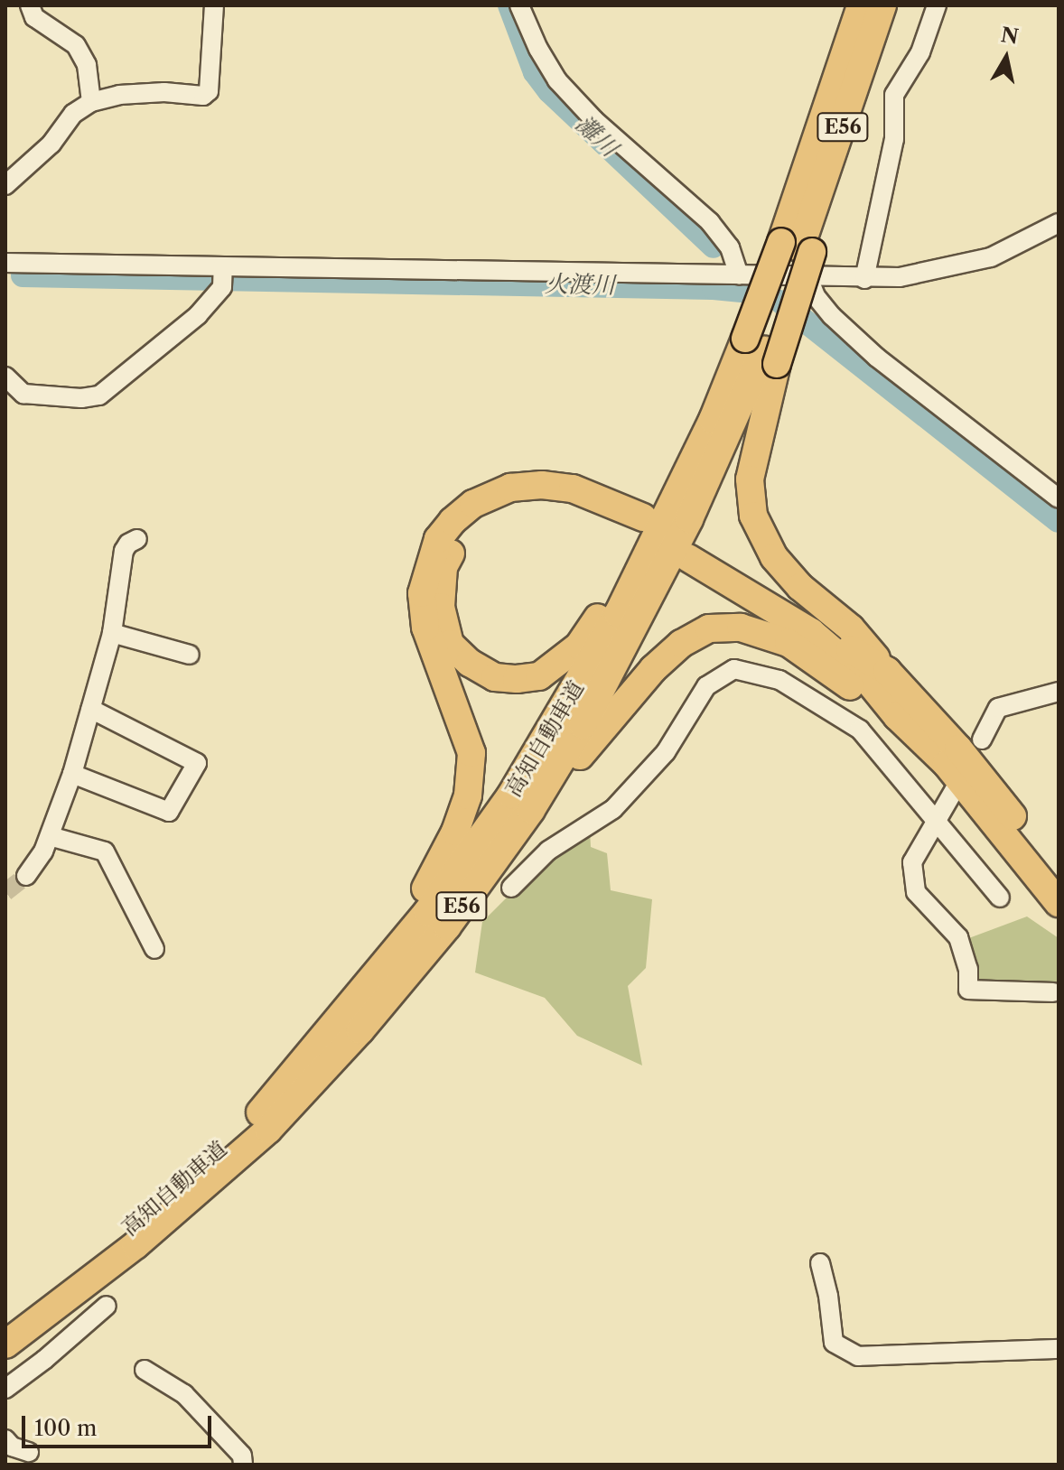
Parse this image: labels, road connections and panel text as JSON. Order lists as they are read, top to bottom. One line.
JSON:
{"streets":{"highway":["E56","高知自動車道"]},"crossings":[["E56","高知自動車道"]],"water":["灘川","火渡川"],"scale_bar":"100 m","north":"top"}
